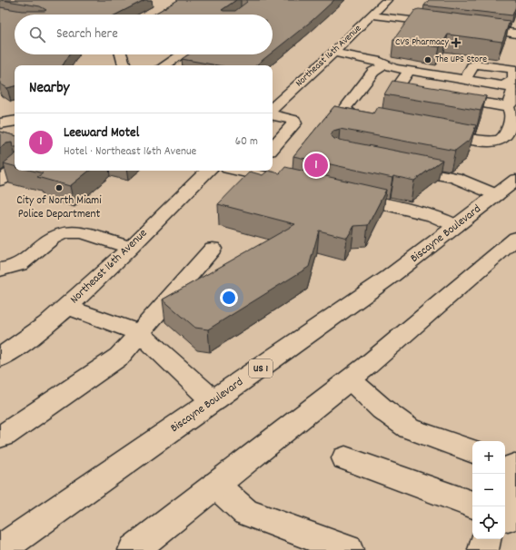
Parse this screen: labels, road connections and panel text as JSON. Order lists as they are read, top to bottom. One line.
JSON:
{"streets":{"street":["Northeast 16th Avenue","Biscayne Boulevard","US 1"]},"places":{"health":["CVS Pharmacy"],"other":["The UPS Store","City of North Miami Police Department"]},"page":{"search":"Search here","heading":"Nearby","list":[{"mark":"1","name":"Leeward Motel","note":"Hotel · Northeast 16th Avenue","value":"60 m"}],"pins":"1","map_buttons":["+","−"]}}
